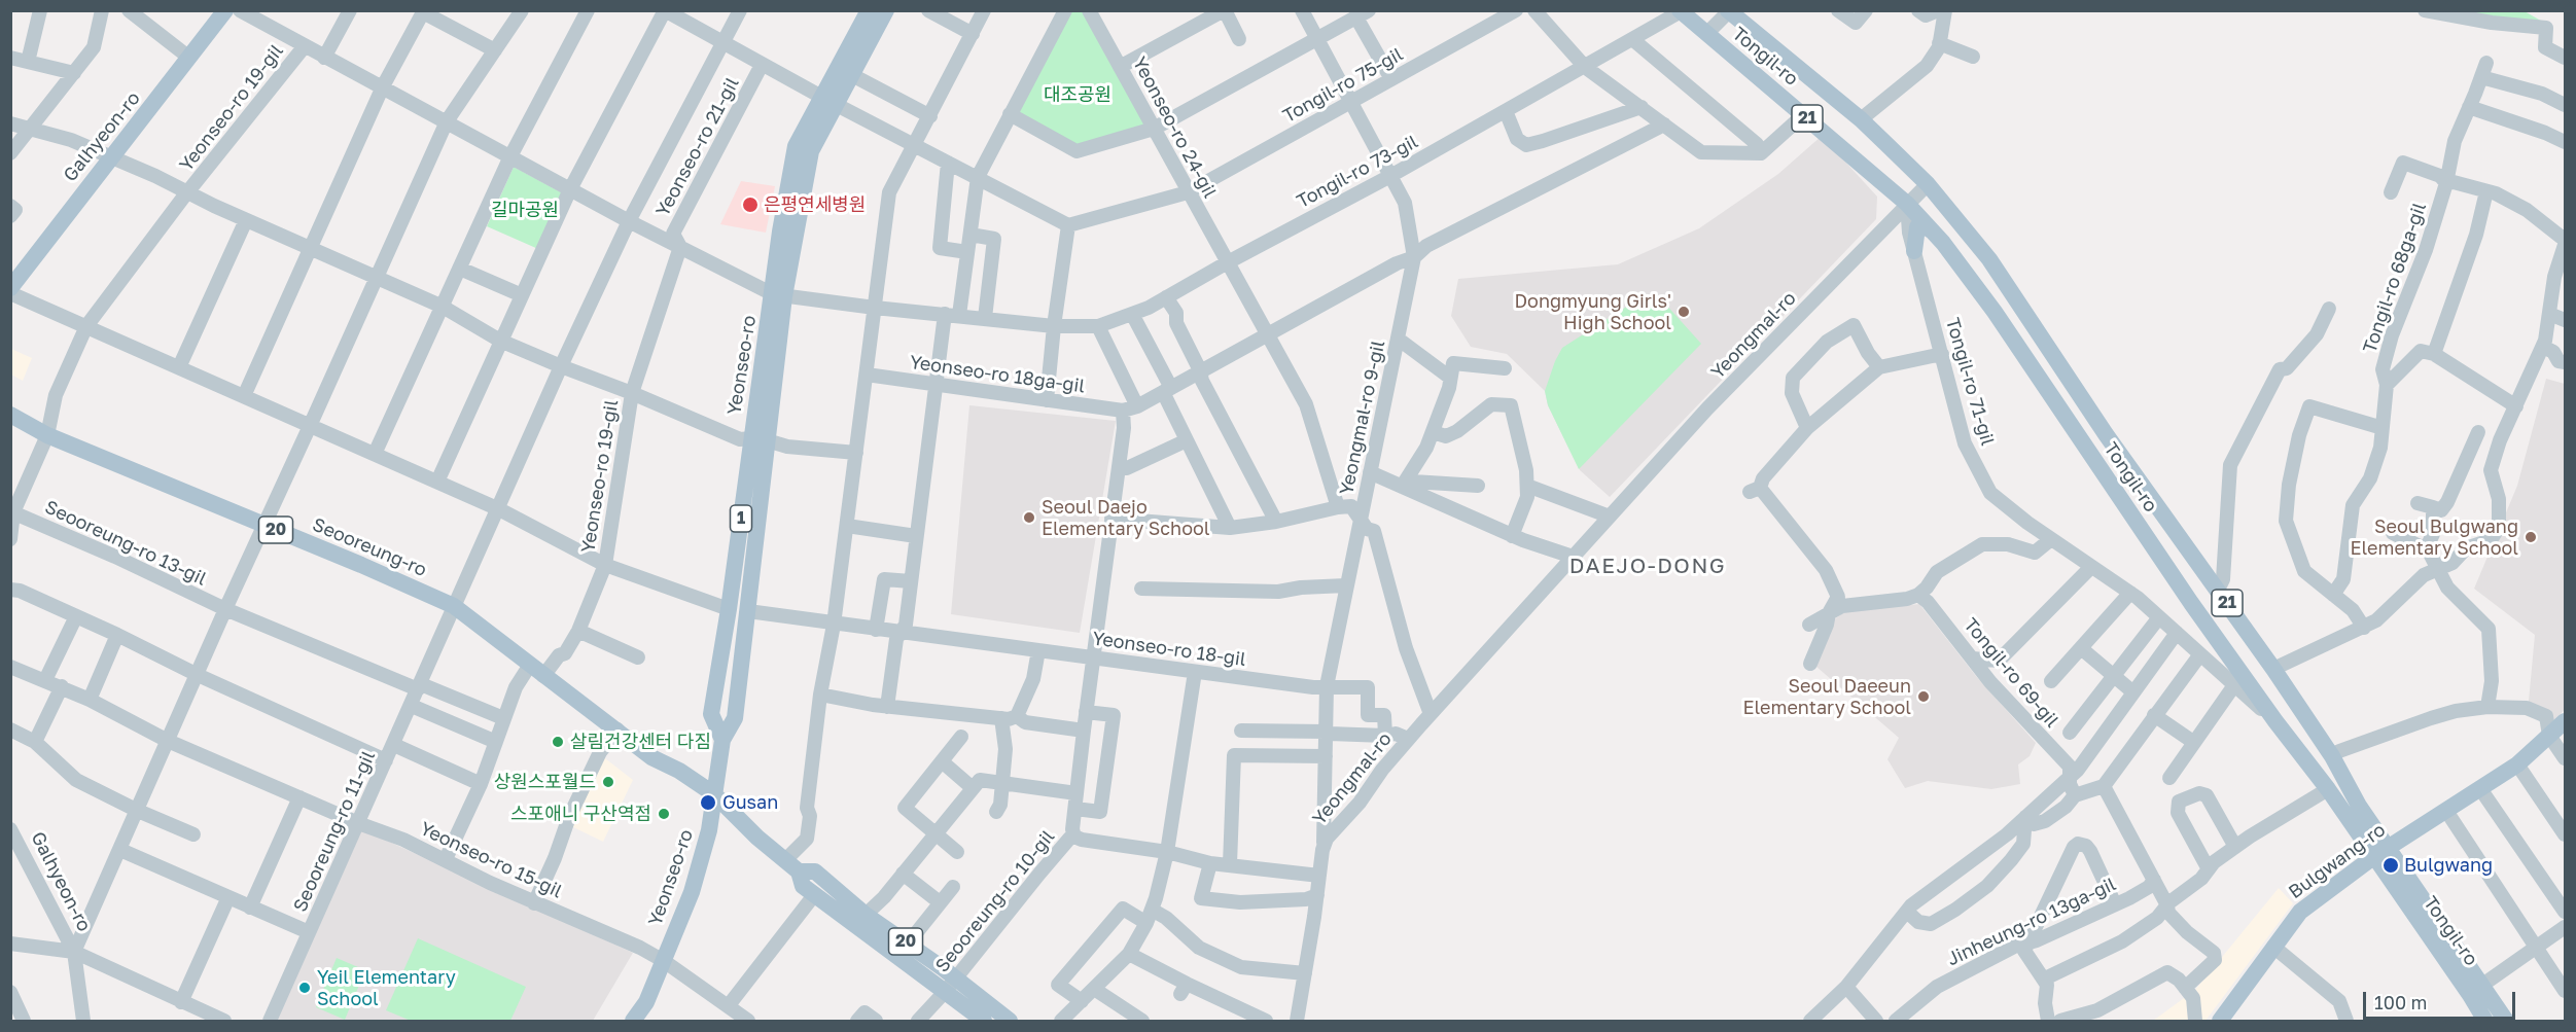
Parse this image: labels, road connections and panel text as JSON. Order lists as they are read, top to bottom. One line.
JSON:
{"streets":{"main road":["Tongil-ro","21","Galhyeon-ro","Yeonseo-ro","1","20","Seooreung-ro","Bulgwang-ro"],"street":["Tongil-ro 75-gil","Yeonseo-ro 19-gil","Yeonseo-ro 24-gil","Yeonseo-ro 21-gil","Tongil-ro 73-gil","Tongil-ro 68ga-gil","Yeongmal-ro","Yeonseo-ro 18ga-gil","Tongil-ro 71-gil","Yeongmal-ro 9-gil","Seooreung-ro 13-gil","Yeonseo-ro 18-gil","Tongil-ro 69-gil","Seooreung-ro 11-gil","Yeonseo-ro 15-gil","Seooreung-ro 10-gil","Jinheung-ro 13ga-gil"]},"crossings":[["Tongil-ro","Tongil-ro 73-gil"],["Tongil-ro","Yeongmal-ro"],["Tongil-ro","Tongil-ro 71-gil"],["Tongil-ro","Bulgwang-ro"],["Tongil-ro 75-gil","Yeonseo-ro 24-gil"],["Tongil-ro 75-gil","Yeongmal-ro 9-gil"],["Yeonseo-ro 19-gil","Galhyeon-ro"],["Yeonseo-ro 19-gil","Yeonseo-ro 21-gil"],["Yeonseo-ro 19-gil","Yeonseo-ro"],["Yeonseo-ro 19-gil","Seooreung-ro"],["Yeonseo-ro 24-gil","Tongil-ro 73-gil"],["Yeonseo-ro 21-gil","Tongil-ro 73-gil"],["Yeonseo-ro 21-gil","Yeonseo-ro"],["Yeonseo-ro 21-gil","Seooreung-ro 11-gil"],["Tongil-ro 73-gil","Yeongmal-ro 9-gil"],["Yeongmal-ro","Tongil-ro 71-gil"],["Yeongmal-ro","Yeongmal-ro 9-gil"],["Yeonseo-ro","Seooreung-ro"],["Yeonseo-ro","Yeonseo-ro 18-gil"],["Yeonseo-ro","Yeonseo-ro 15-gil"],["Yeongmal-ro 9-gil","Yeonseo-ro 18-gil"],["Seooreung-ro 13-gil","Seooreung-ro 11-gil"],["Seooreung-ro","Seooreung-ro 11-gil"],["Seooreung-ro","Seooreung-ro 10-gil"],["Yeonseo-ro 18-gil","Seooreung-ro 10-gil"],["Seooreung-ro 11-gil","Yeonseo-ro 15-gil"]],"districts":["DAEJO-DONG"],"parks":["대조공원","길마공원"],"places":["은평연세병원","Dongmyung Girls' High School","Seoul Daejo Elementary School","Seoul Bulgwang Elementary School","Seoul Daeeun Elementary School","살림건강센터 다짐","상원스포월드","Gusan","스포애니 구산역점","Bulgwang","Yeil Elementary School"],"scale_bar":"100 m"}
